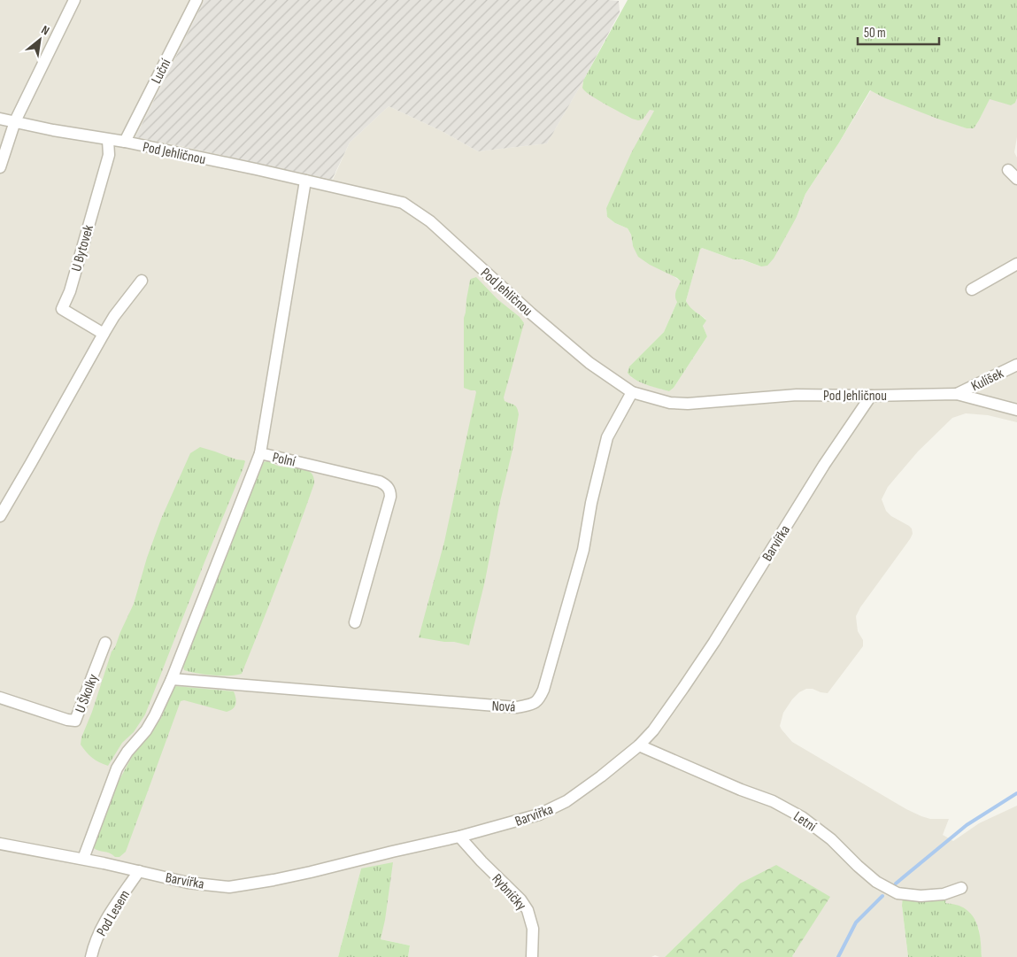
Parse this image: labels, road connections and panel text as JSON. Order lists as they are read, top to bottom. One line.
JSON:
{"streets":{"street":["Luční","Pod Jehličnou","U Bytovek","Kulíšek","Polní","Barvířka","U Školky","Nová","Letní","Rybníčky","Pod Lesem"]},"crossings":[["Luční","Pod Jehličnou"],["Pod Jehličnou","U Bytovek"],["Pod Jehličnou","Kulíšek"],["Pod Jehličnou","Polní"],["Pod Jehličnou","Barvířka"],["Pod Jehličnou","Nová"],["Barvířka","Letní"],["Barvířka","Rybníčky"],["Barvířka","Pod Lesem"]],"scale_bar":"50 m","north":"top right"}
